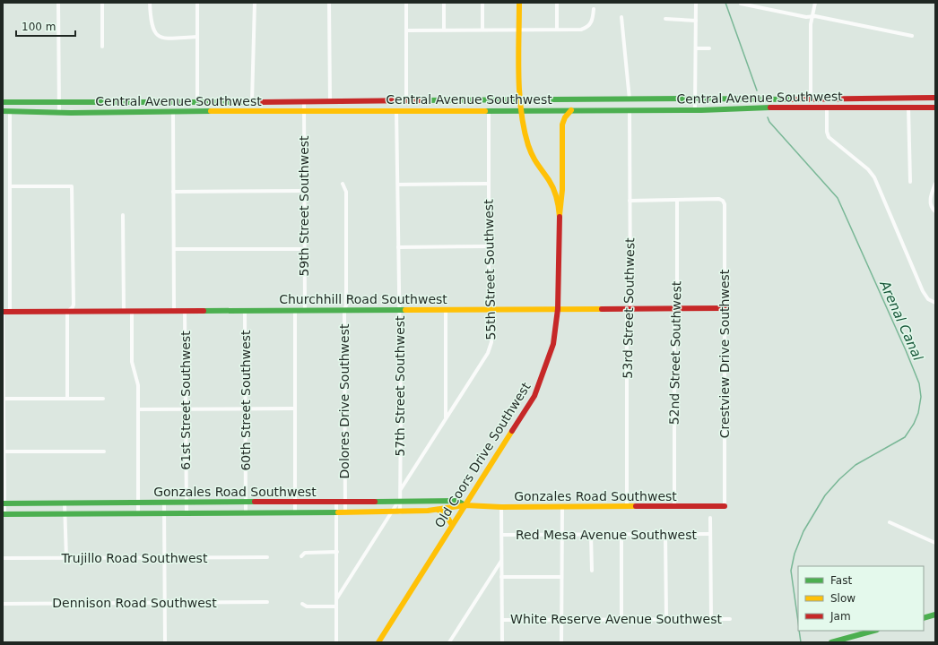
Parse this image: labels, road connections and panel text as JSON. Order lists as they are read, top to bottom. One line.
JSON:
{"streets":{"main road":["Central Avenue Southwest","Churchhill Road Southwest","Old Coors Drive Southwest","Gonzales Road Southwest"],"street":["59th Street Southwest","55th Street Southwest","53rd Street Southwest","52nd Street Southwest","Crestview Drive Southwest","57th Street Southwest","61st Street Southwest","60th Street Southwest","Dolores Drive Southwest","Red Mesa Avenue Southwest","Trujillo Road Southwest","Dennison Road Southwest","White Reserve Avenue Southwest"]},"crossings":[["Central Avenue Southwest","59th Street Southwest"],["Central Avenue Southwest","55th Street Southwest"],["Central Avenue Southwest","53rd Street Southwest"],["Central Avenue Southwest","57th Street Southwest"],["Central Avenue Southwest","Old Coors Drive Southwest"],["59th Street Southwest","Churchhill Road Southwest"],["55th Street Southwest","Churchhill Road Southwest"],["55th Street Southwest","57th Street Southwest"],["Churchhill Road Southwest","53rd Street Southwest"],["Churchhill Road Southwest","52nd Street Southwest"],["Churchhill Road Southwest","Crestview Drive Southwest"],["Churchhill Road Southwest","57th Street Southwest"],["Churchhill Road Southwest","61st Street Southwest"],["Churchhill Road Southwest","60th Street Southwest"],["Churchhill Road Southwest","Dolores Drive Southwest"],["Churchhill Road Southwest","Old Coors Drive Southwest"],["53rd Street Southwest","Gonzales Road Southwest"],["52nd Street Southwest","Crestview Drive Southwest"],["52nd Street Southwest","Gonzales Road Southwest"],["Crestview Drive Southwest","Gonzales Road Southwest"],["57th Street Southwest","Gonzales Road Southwest"],["61st Street Southwest","Gonzales Road Southwest"],["60th Street Southwest","Gonzales Road Southwest"],["Dolores Drive Southwest","Gonzales Road Southwest"],["Old Coors Drive Southwest","Gonzales Road Southwest"]],"water":["Arenal Canal"],"legend":["Fast","Slow","Jam"],"scale_bar":"100 m"}
